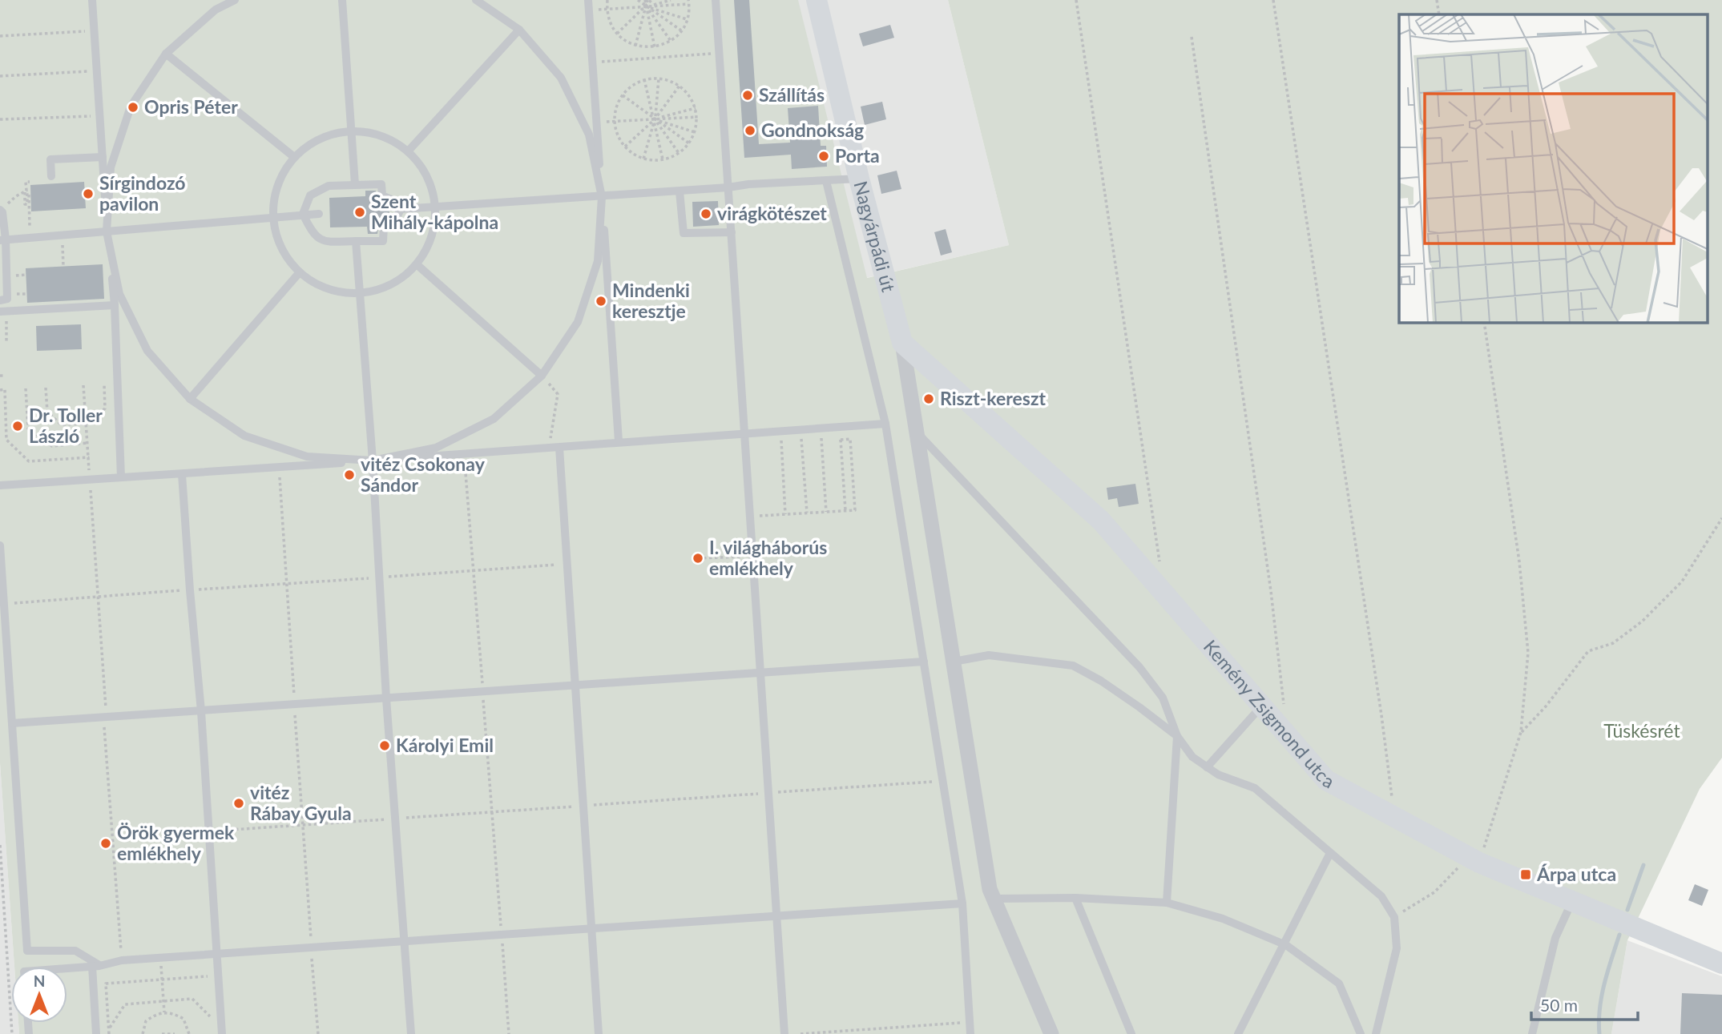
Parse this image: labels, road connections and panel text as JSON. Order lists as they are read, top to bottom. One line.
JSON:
{"streets":{"street":["Nagyárpádi út","Kemény Zsigmond utca"]},"crossings":[["Nagyárpádi út","Kemény Zsigmond utca"]],"parks":["Tüskésrét"],"places":{"other":["Szállítás","Opris Péter","Gondnokság","Porta","Sírgindozó pavilon","Szent Mihály-kápolna","virágkötészet","Mindenki keresztje","Riszt-kereszt","Dr. Toller László","vitéz Csokonay Sándor","I. világháborús emlékhely","Károlyi Emil","vitéz Rábay Gyula","Örök gyermek emlékhely"],"transit":["Árpa utca"]},"scale_bar":"50 m","north":"top"}
